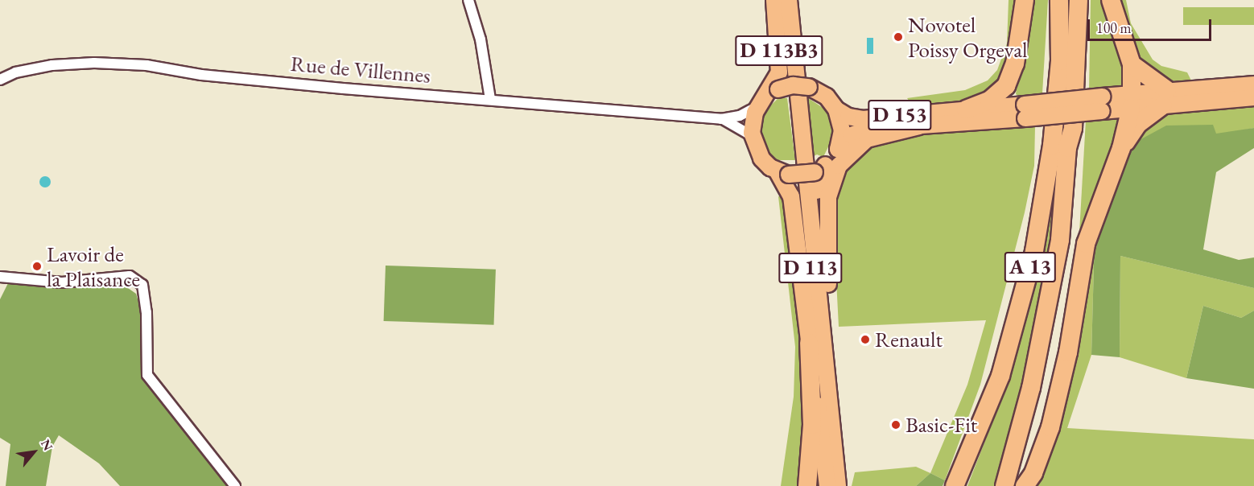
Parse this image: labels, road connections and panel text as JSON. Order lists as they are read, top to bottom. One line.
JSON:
{"streets":{"highway":["A 13"],"main road":["D 113B3","D 153","D 113"],"street":["Rue de Villennes"]},"crossings":[["D 113B3","Rue de Villennes"],["D 113B3","D 153"],["Rue de Villennes","D 153"]],"places":["Novotel Poissy Orgeval","Lavoir de la Plaisance","Renault","Basic-Fit"],"scale_bar":"100 m","north":"top right"}
